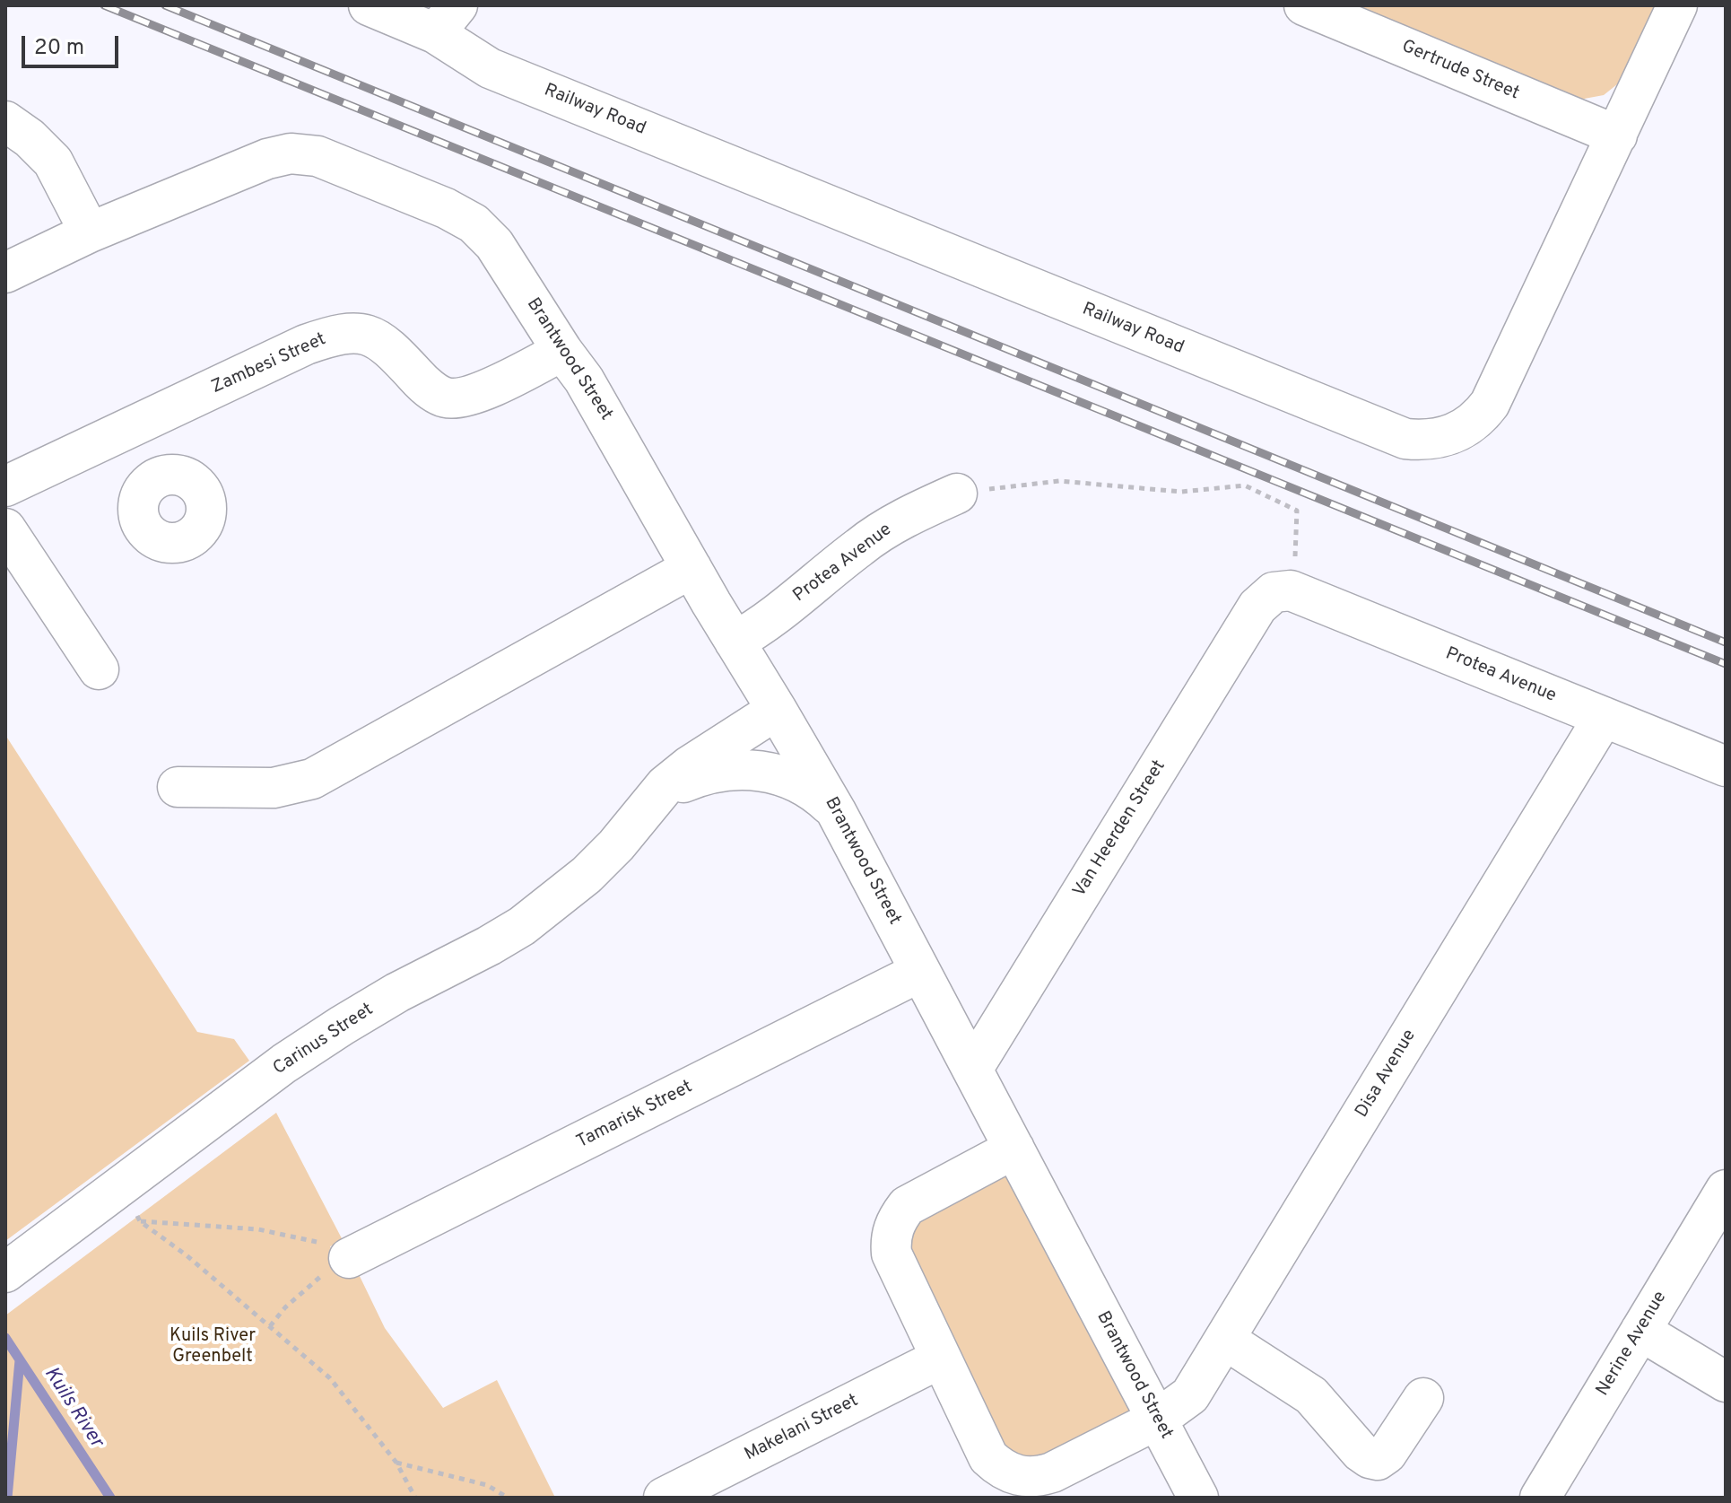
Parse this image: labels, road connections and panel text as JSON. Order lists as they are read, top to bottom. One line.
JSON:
{"streets":{"street":["Gertrude Street","Railway Road","Brantwood Street","Zambesi Street","Protea Avenue","Van Heerden Street","Carinus Street","Disa Avenue","Tamarisk Street","Nerine Avenue","Makelani Street"]},"crossings":[["Gertrude Street","Railway Road"],["Brantwood Street","Zambesi Street"],["Brantwood Street","Protea Avenue"],["Brantwood Street","Van Heerden Street"],["Brantwood Street","Carinus Street"],["Brantwood Street","Disa Avenue"],["Brantwood Street","Tamarisk Street"],["Protea Avenue","Van Heerden Street"],["Protea Avenue","Disa Avenue"]],"water":["Kuils River"],"parks":["Kuils River Greenbelt"],"scale_bar":"20 m"}
